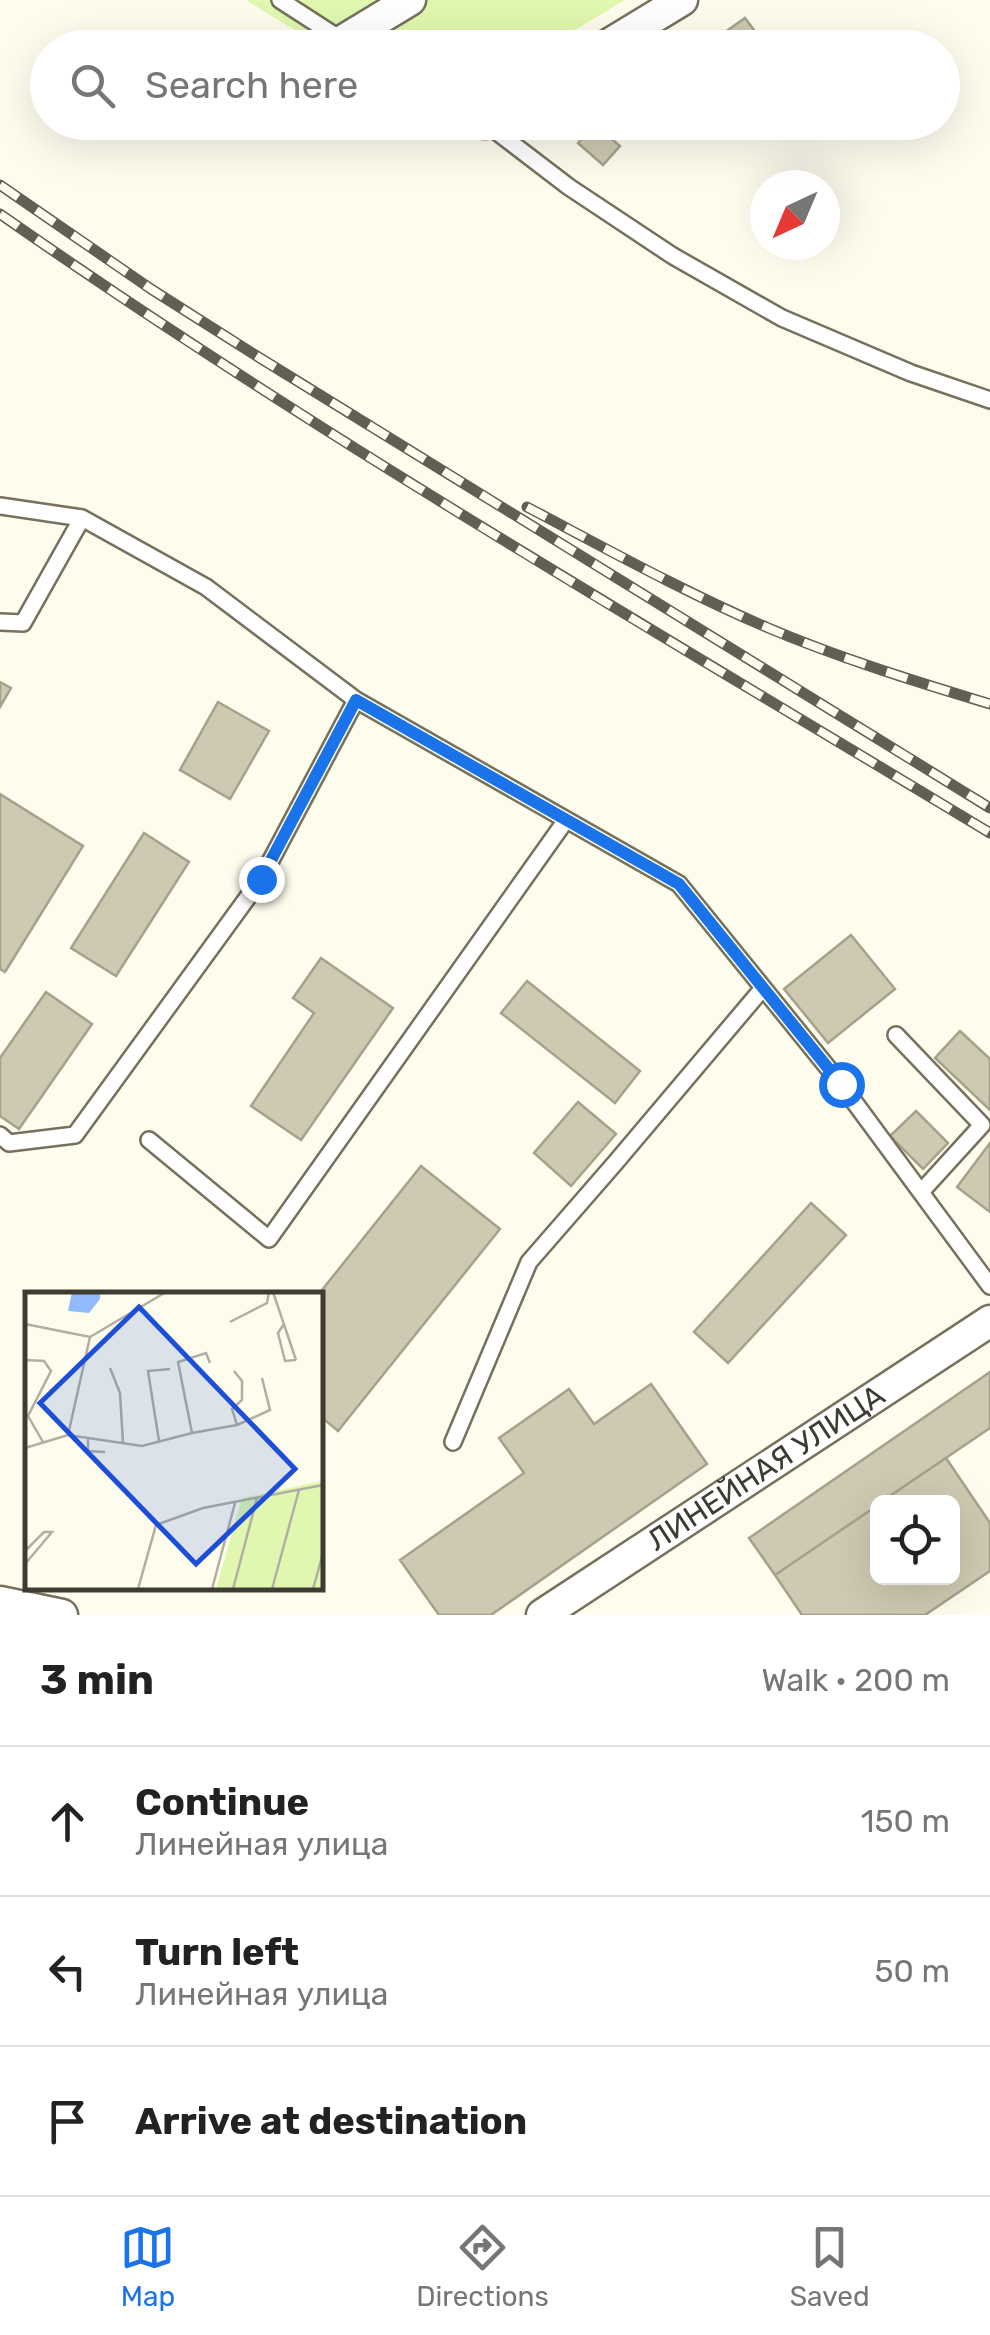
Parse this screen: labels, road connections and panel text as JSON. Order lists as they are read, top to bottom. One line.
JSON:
{"streets":{"street":["ЛИНЕЙНАЯ УЛИЦА"]},"north":"bottom left","page":{"search":"Search here","heading":["3 min","Walk · 200 m"],"list":[["Continue","Линейная улица","150 m"],["Turn left","Линейная улица","50 m"],"Arrive at destination"],"nav":["Map","Directions","Saved"]}}
